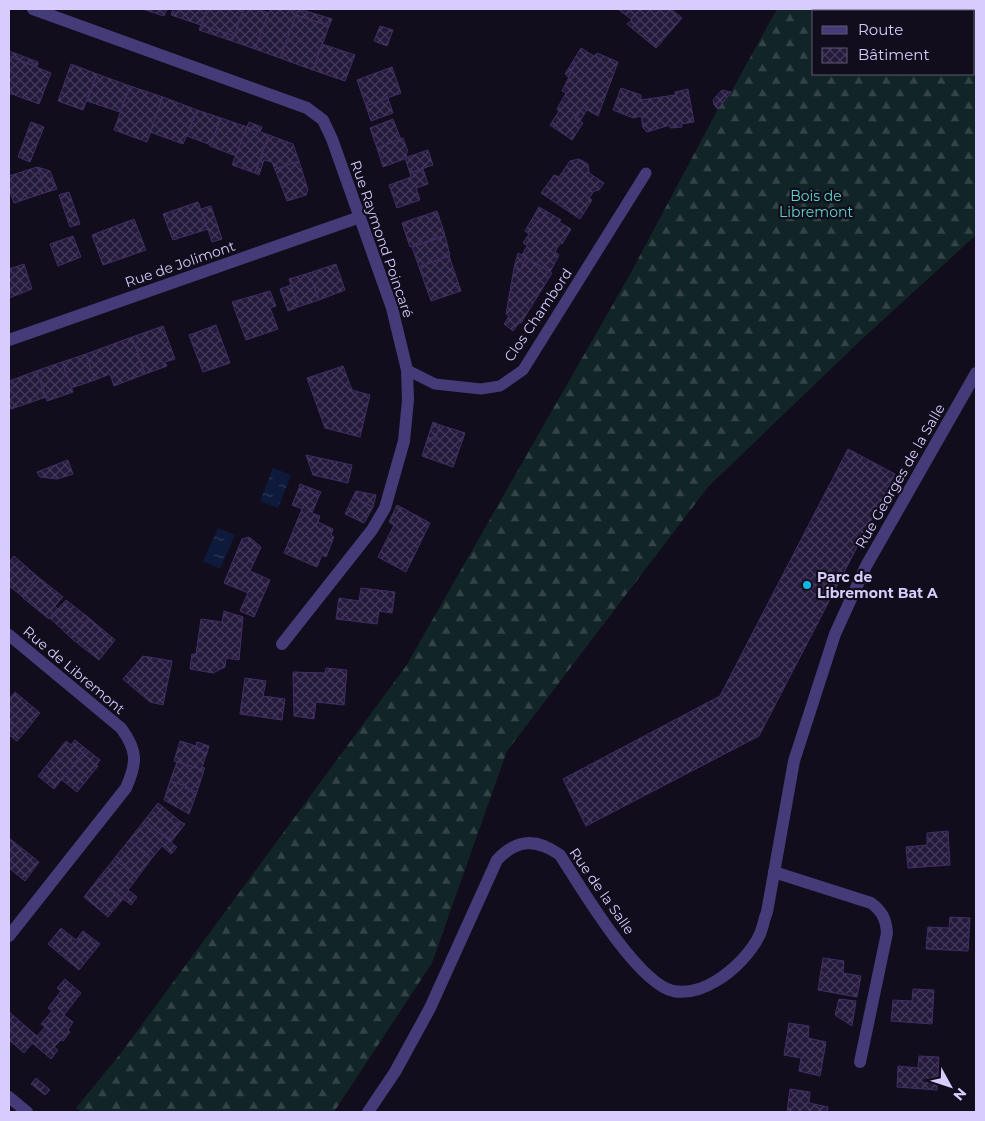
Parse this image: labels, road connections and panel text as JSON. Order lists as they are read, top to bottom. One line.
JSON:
{"streets":{"street":["Rue Raymond Poincaré","Rue de Jolimont","Rue Georges de la Salle","Rue de Libremont","Rue de la Salle"],"lane":["Clos Chambord"]},"crossings":[["Rue Raymond Poincaré","Rue de Jolimont"],["Rue Raymond Poincaré","Clos Chambord"],["Rue Georges de la Salle","Rue de la Salle"]],"parks":["Bois de Libremont"],"places":["Parc de Libremont Bat A"],"legend":["Route","Bâtiment"],"north":"bottom right"}
